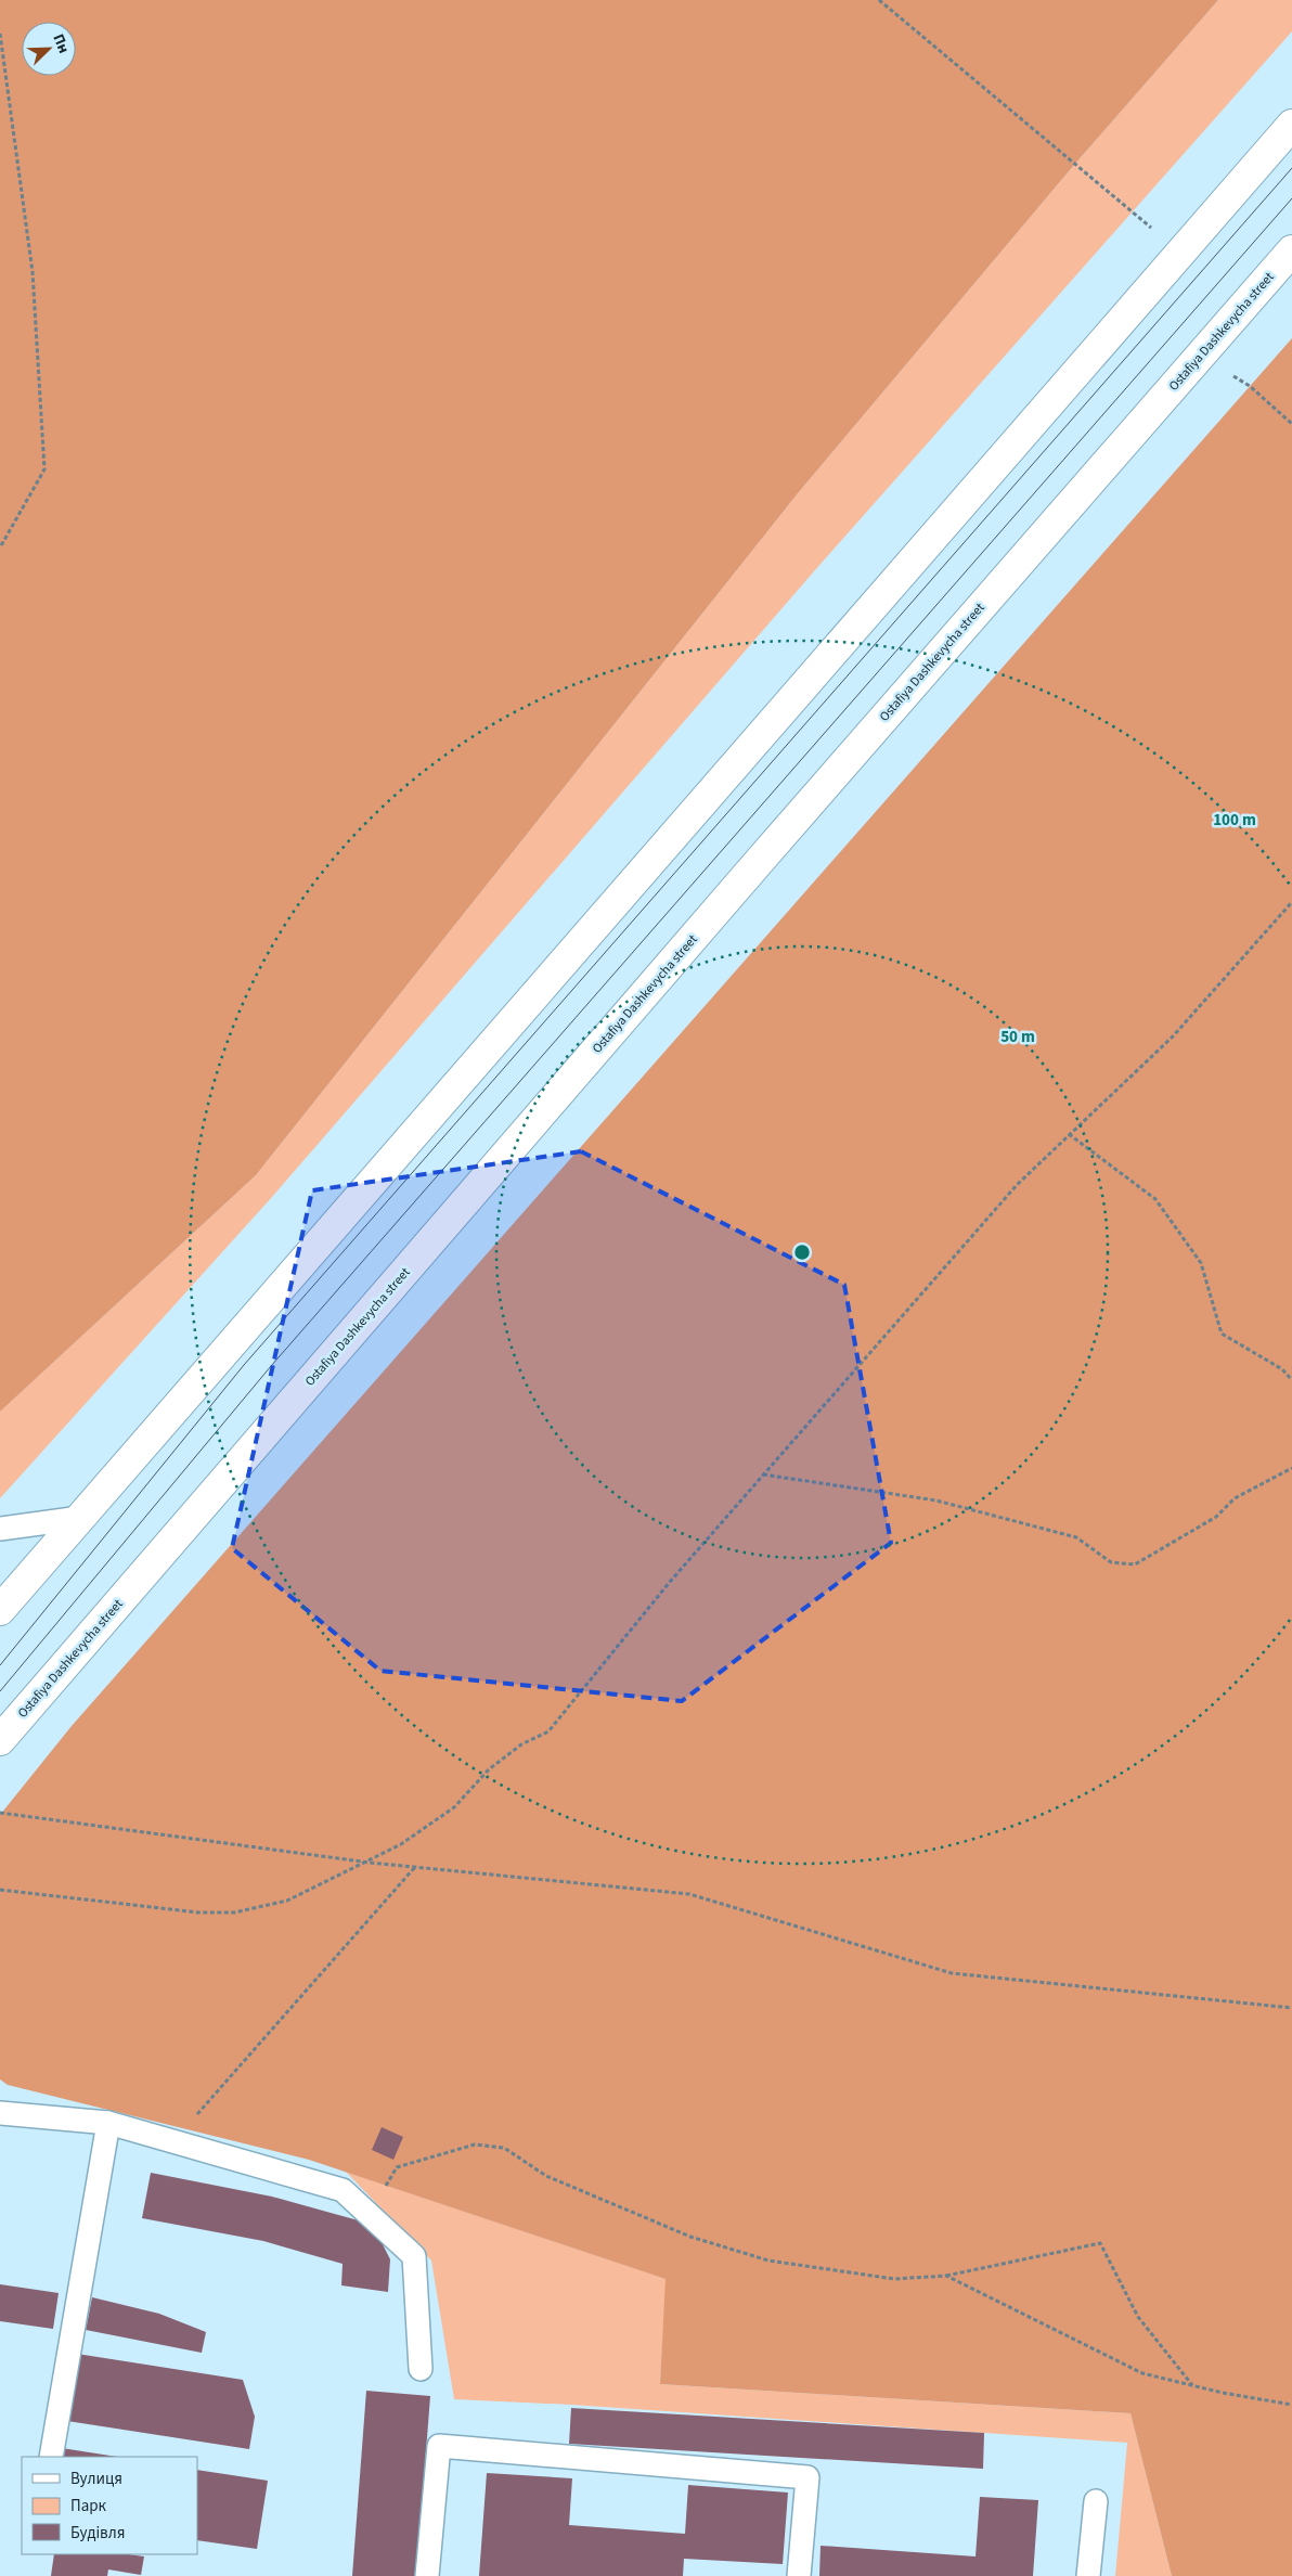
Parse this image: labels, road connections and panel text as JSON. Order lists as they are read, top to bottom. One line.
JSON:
{"streets":{"street":["Ostafiya Dashkevycha street"]},"legend":["Вулиця","Парк","Будівля"],"north":"top right","rings":["100 m","50 m"]}
